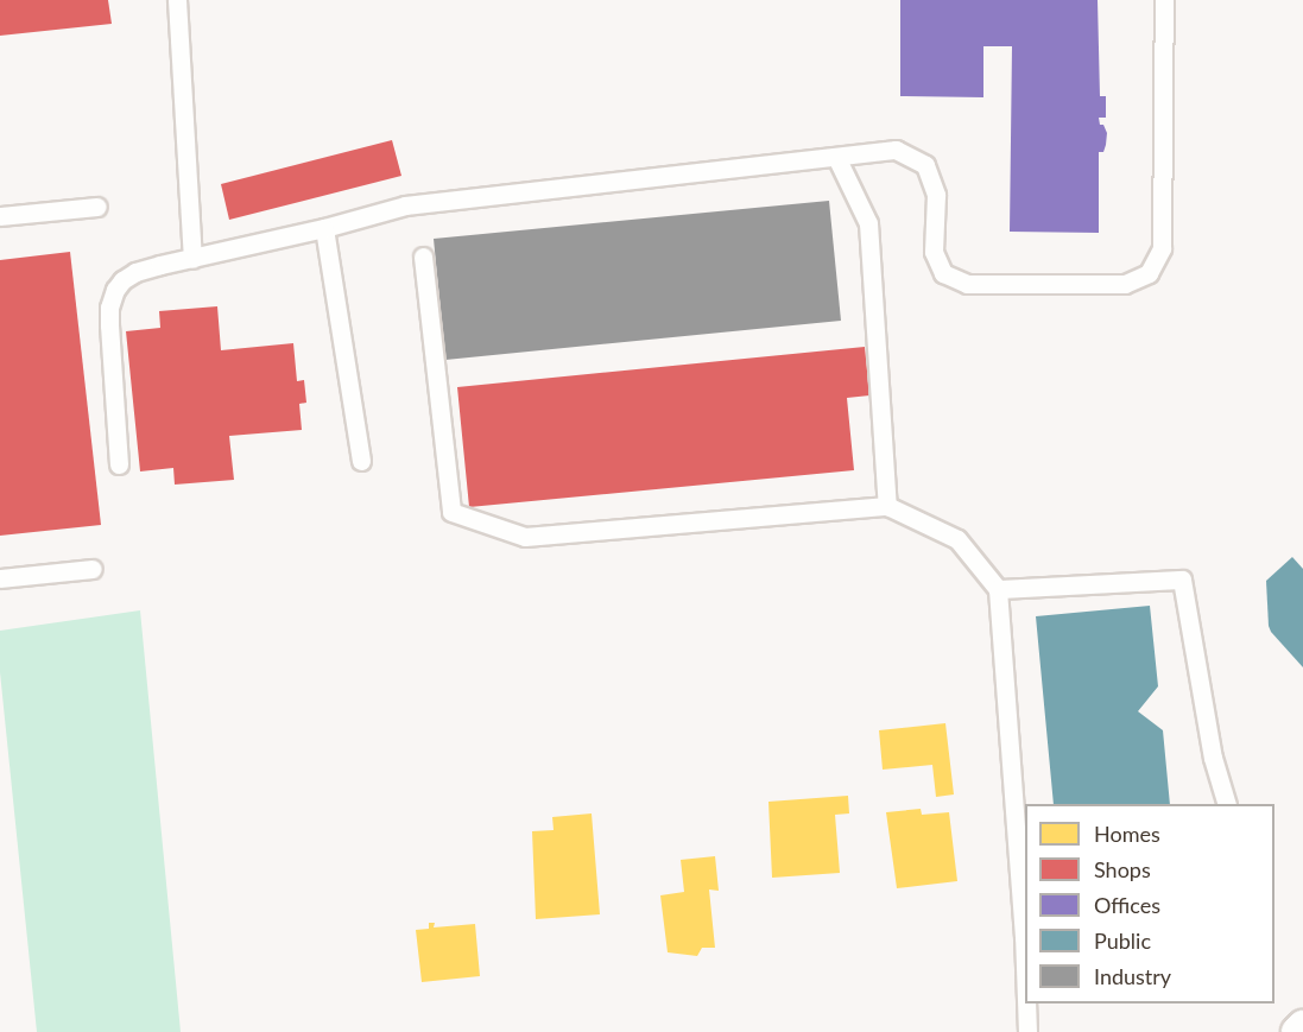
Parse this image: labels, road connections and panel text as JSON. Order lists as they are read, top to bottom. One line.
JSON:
{"legend":["Homes","Shops","Offices","Public","Industry"]}
